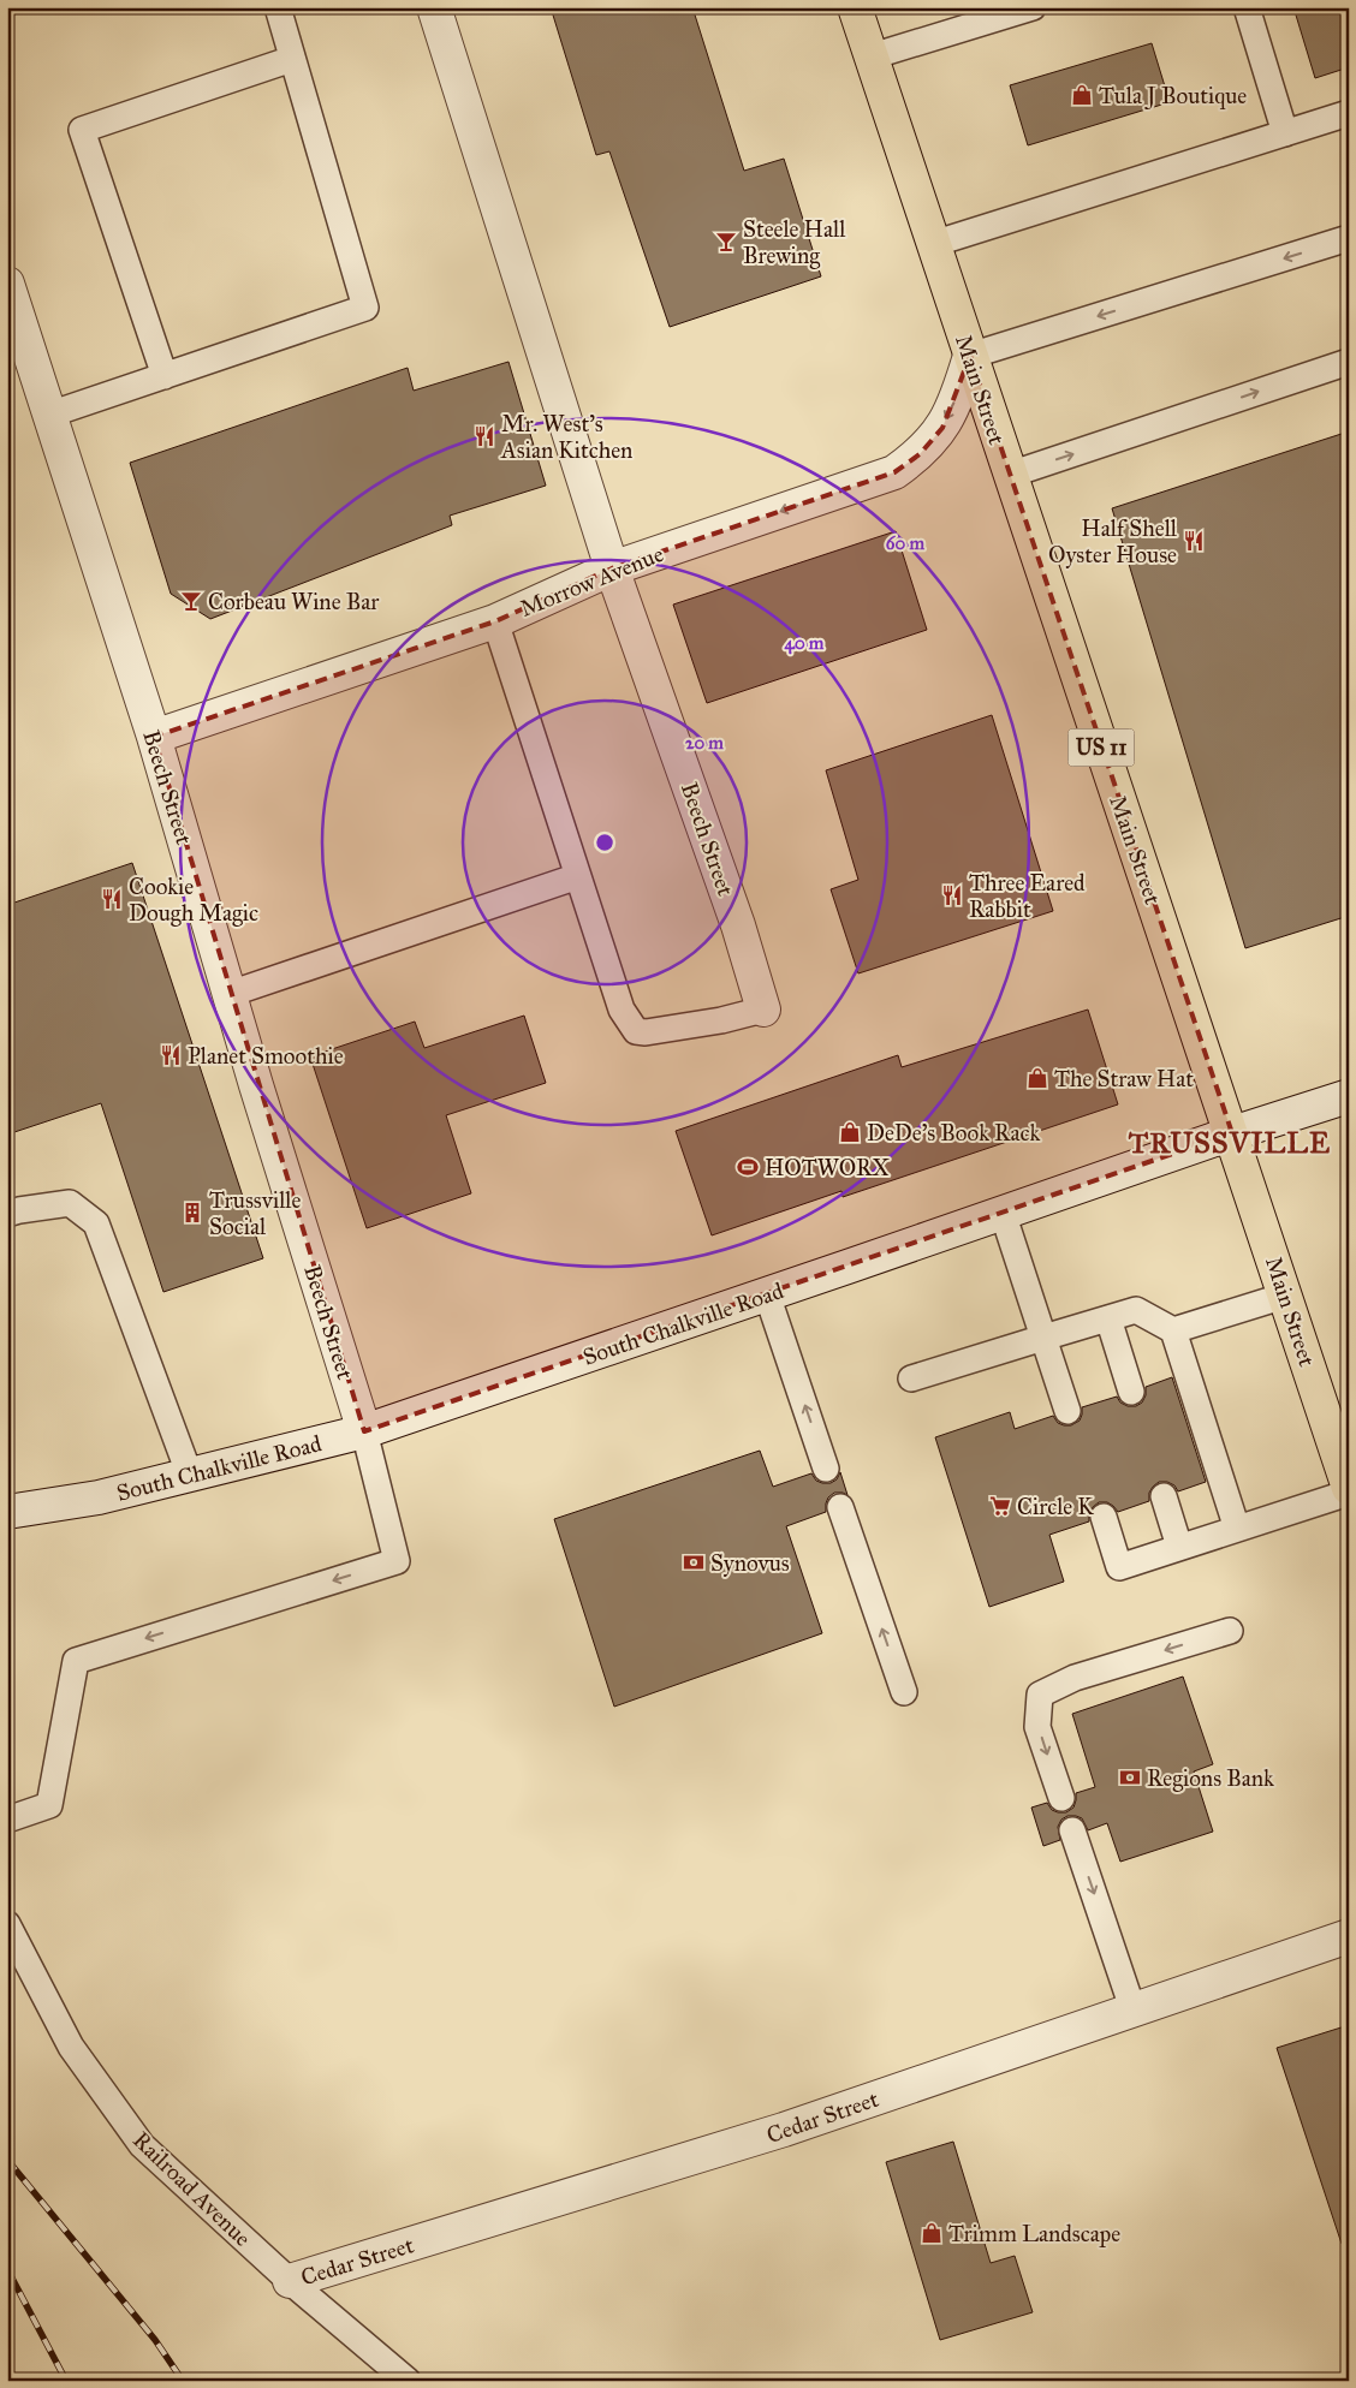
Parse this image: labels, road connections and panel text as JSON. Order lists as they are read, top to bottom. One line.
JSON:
{"streets":{"main road":["Main Street","US 11"],"street":["Morrow Avenue","Beech Street","South Chalkville Road","Cedar Street"],"lane":["Railroad Avenue"]},"crossings":[["Main Street","Morrow Avenue"],["Main Street","South Chalkville Road"],["Morrow Avenue","Beech Street"],["Beech Street","South Chalkville Road"],["Cedar Street","Railroad Avenue"]],"one_way":["Morrow Avenue"],"districts":["TRUSSVILLE"],"places":{"shop":["Tula J Boutique","The Straw Hat","DeDe's Book Rack","Trimm Landscape"],"bar":["Steele Hall Brewing","Corbeau Wine Bar"],"restaurant":["Mr. West's Asian Kitchen","Half Shell Oyster House","Three Eared Rabbit","Cookie Dough Magic","Planet Smoothie"],"sports":["HOTWORX"],"building":["Trussville Social"],"supermarket":["Circle K"],"bank":["Synovus","Regions Bank"]},"rings":["60 m","40 m","20 m"]}
